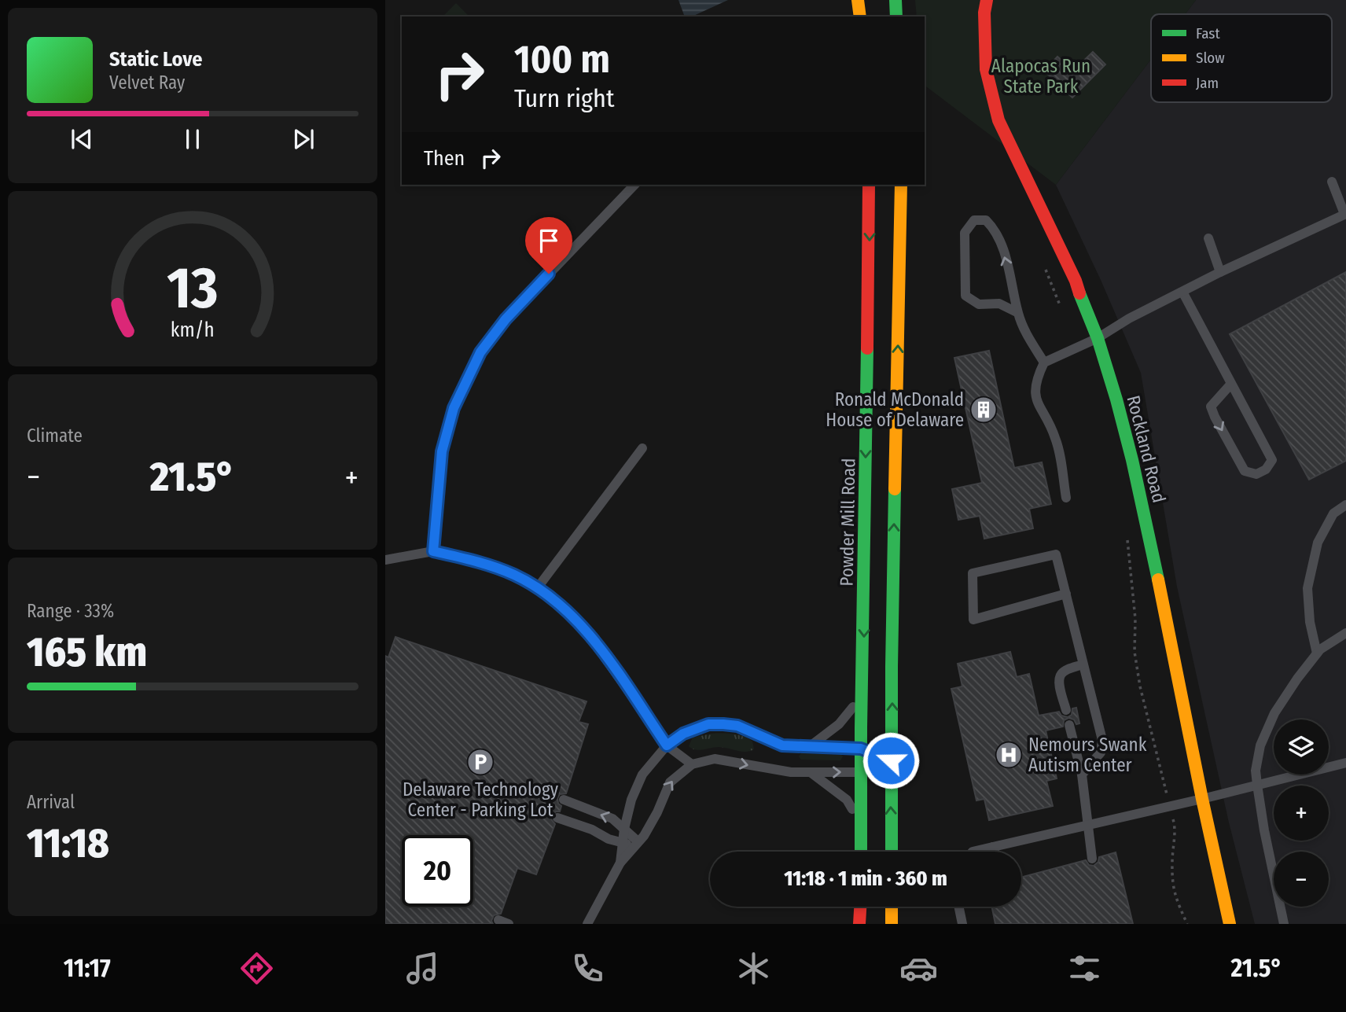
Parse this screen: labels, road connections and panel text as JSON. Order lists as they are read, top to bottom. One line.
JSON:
{"streets":{"main road":["Rockland Road","Powder Mill Road"]},"parks":["Alapocas Run State Park"],"places":{"building":["Ronald McDonald House of Delaware"],"hospital":["Nemours Swank Autism Center"],"parking":["Delaware Technology Center - Parking Lot"]},"legend":["Fast","Slow","Jam"],"page":{"turn":["100 m","Turn right"],"song":["Static Love","Velvet Ray"],"then":"Then","tile":["Climate",["Range · 33%","165 km"],["Arrival","11:18"]],"heat":["−","21.5°","+"],"map_buttons":["+","−"],"limit":"20","trip":"11:18 · 1 min · 360 m","tabs":["11:17","21.5°"],"gauge":["13","km/h"]}}
